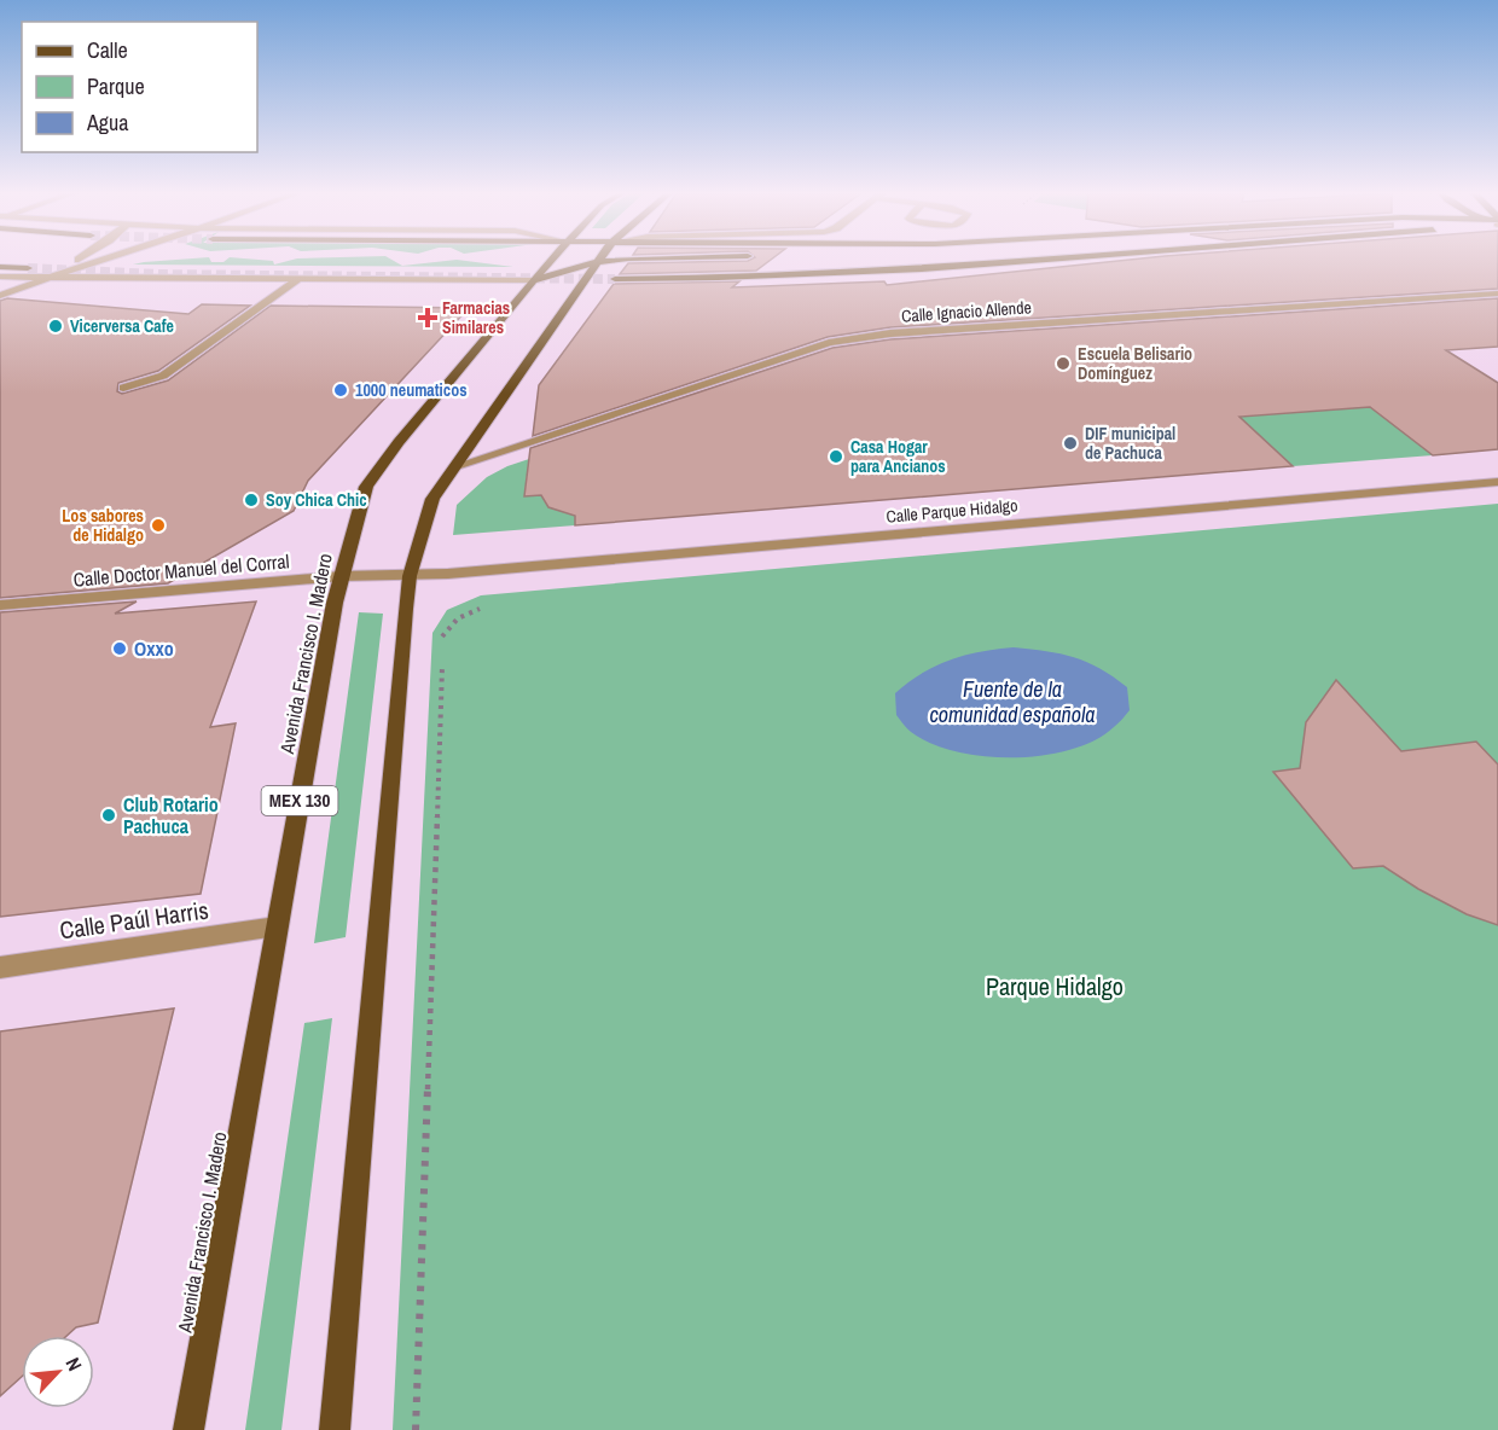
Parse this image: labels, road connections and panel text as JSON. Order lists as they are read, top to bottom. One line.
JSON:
{"streets":{"main road":["Avenida Francisco I. Madero","MEX 130"],"street":["Calle Ignacio Allende","Calle Parque Hidalgo","Calle Doctor Manuel del Corral","Calle Paúl Harris"]},"crossings":[["Calle Parque Hidalgo","Calle Doctor Manuel del Corral"],["Calle Doctor Manuel del Corral","Avenida Francisco I. Madero"],["Avenida Francisco I. Madero","Calle Paúl Harris"]],"water":["Fuente de la comunidad española"],"parks":["Parque Hidalgo"],"places":{"health":["Farmacias Similares"],"other":["Vicerversa Cafe","Escuela Belisario Domínguez","1000 neumaticos","DIF municipal de Pachuca","Casa Hogar para Ancianos","Soy Chica Chic","Los sabores de Hidalgo","Oxxo","Club Rotario Pachuca"]},"legend":["Calle","Parque","Agua"],"north":"top right"}
